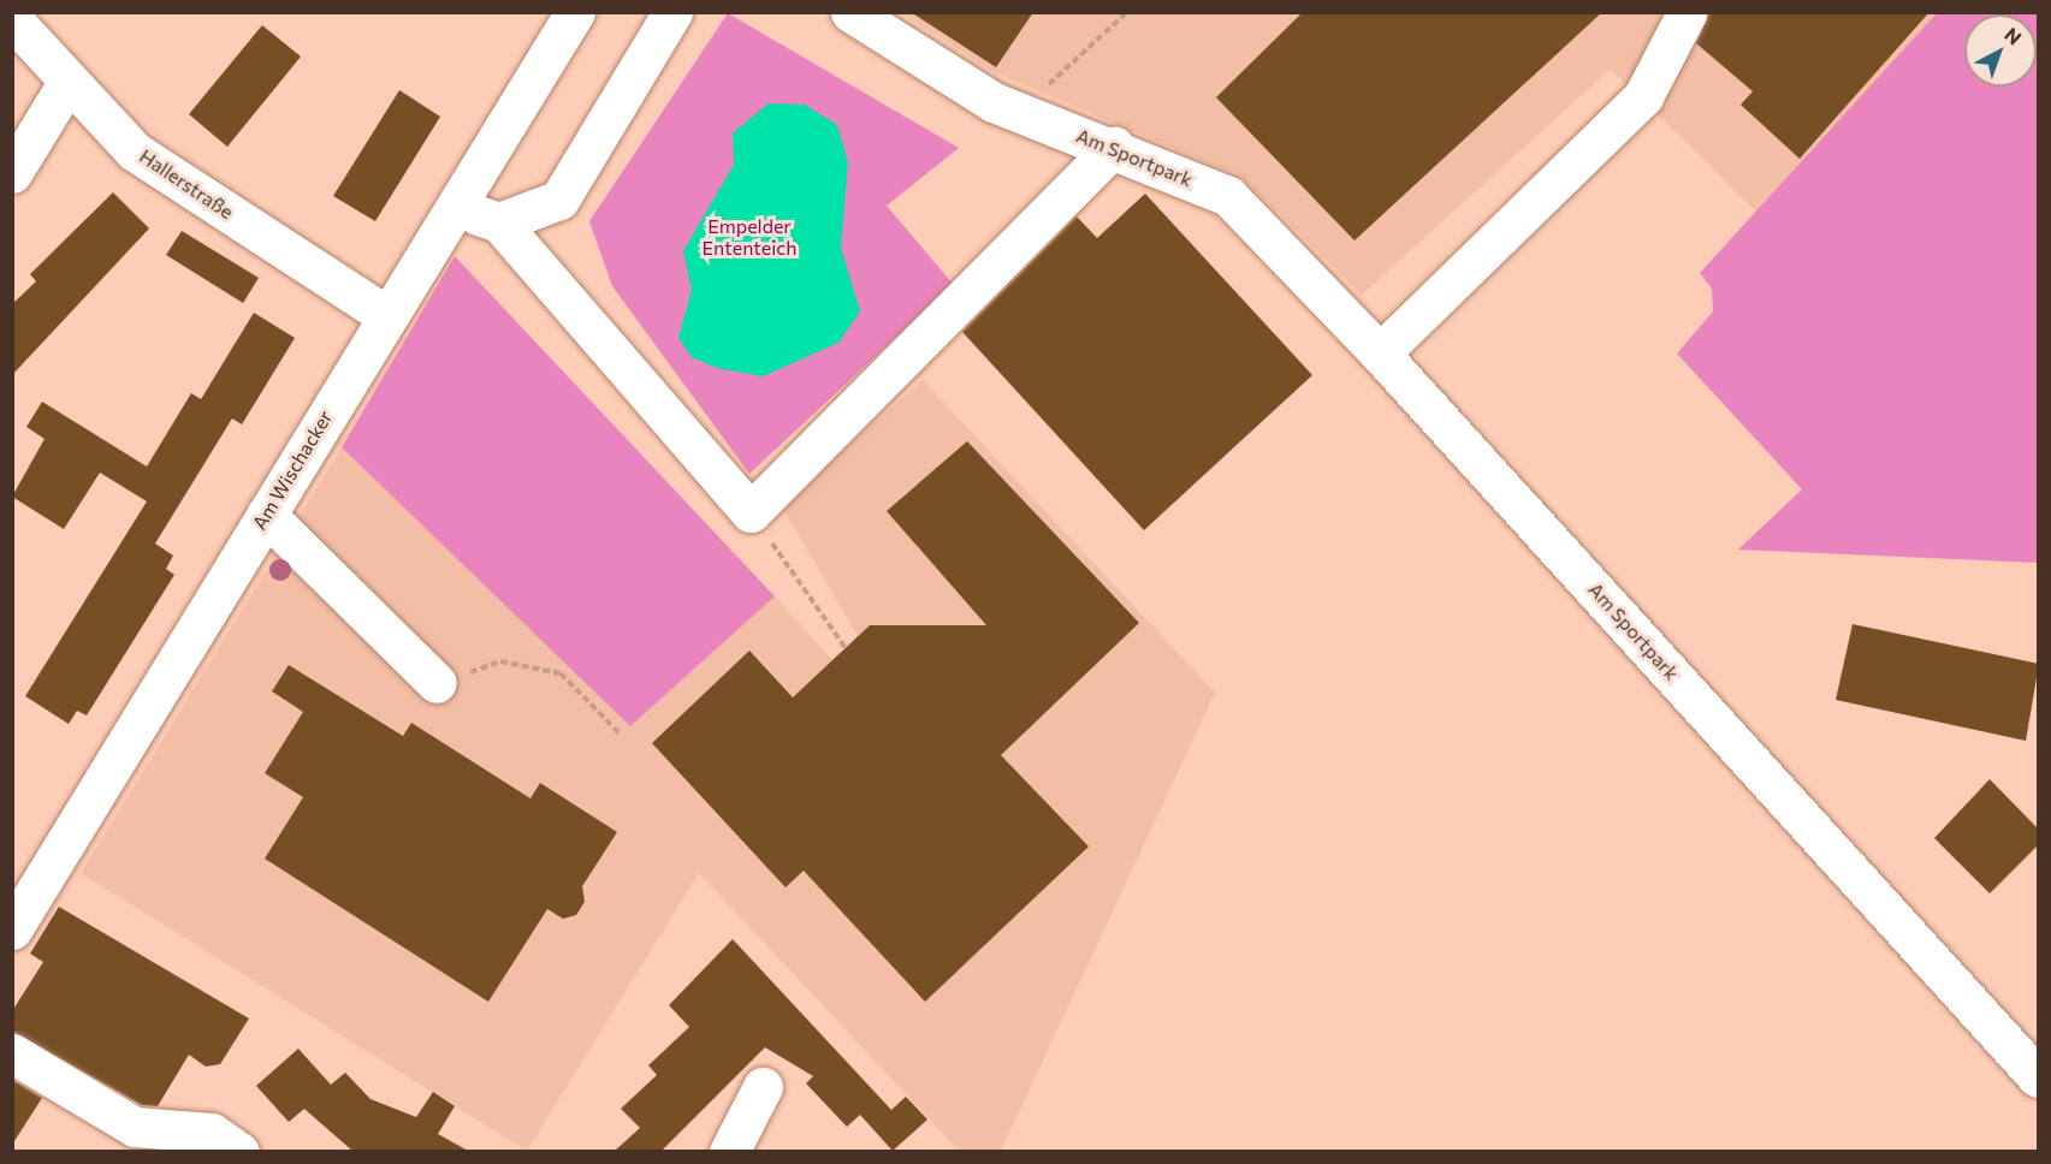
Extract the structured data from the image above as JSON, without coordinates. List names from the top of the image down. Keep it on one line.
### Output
{"streets":{"street":["Am Sportpark","Hallerstraße","Am Wischacker"]},"crossings":[["Hallerstraße","Am Wischacker"]],"parks":["Empelder Ententeich"],"north":"top right"}
